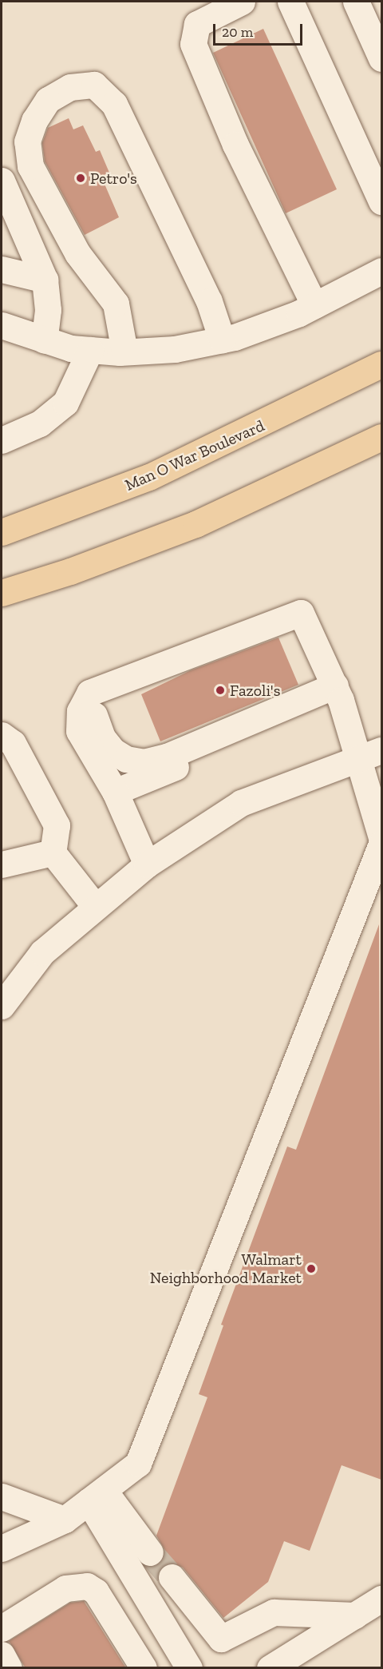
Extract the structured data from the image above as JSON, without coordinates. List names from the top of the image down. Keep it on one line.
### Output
{"streets":{"main road":["Man O War Boulevard"]},"places":["Petro's","Fazoli's","Walmart Neighborhood Market"],"scale_bar":"20 m"}
